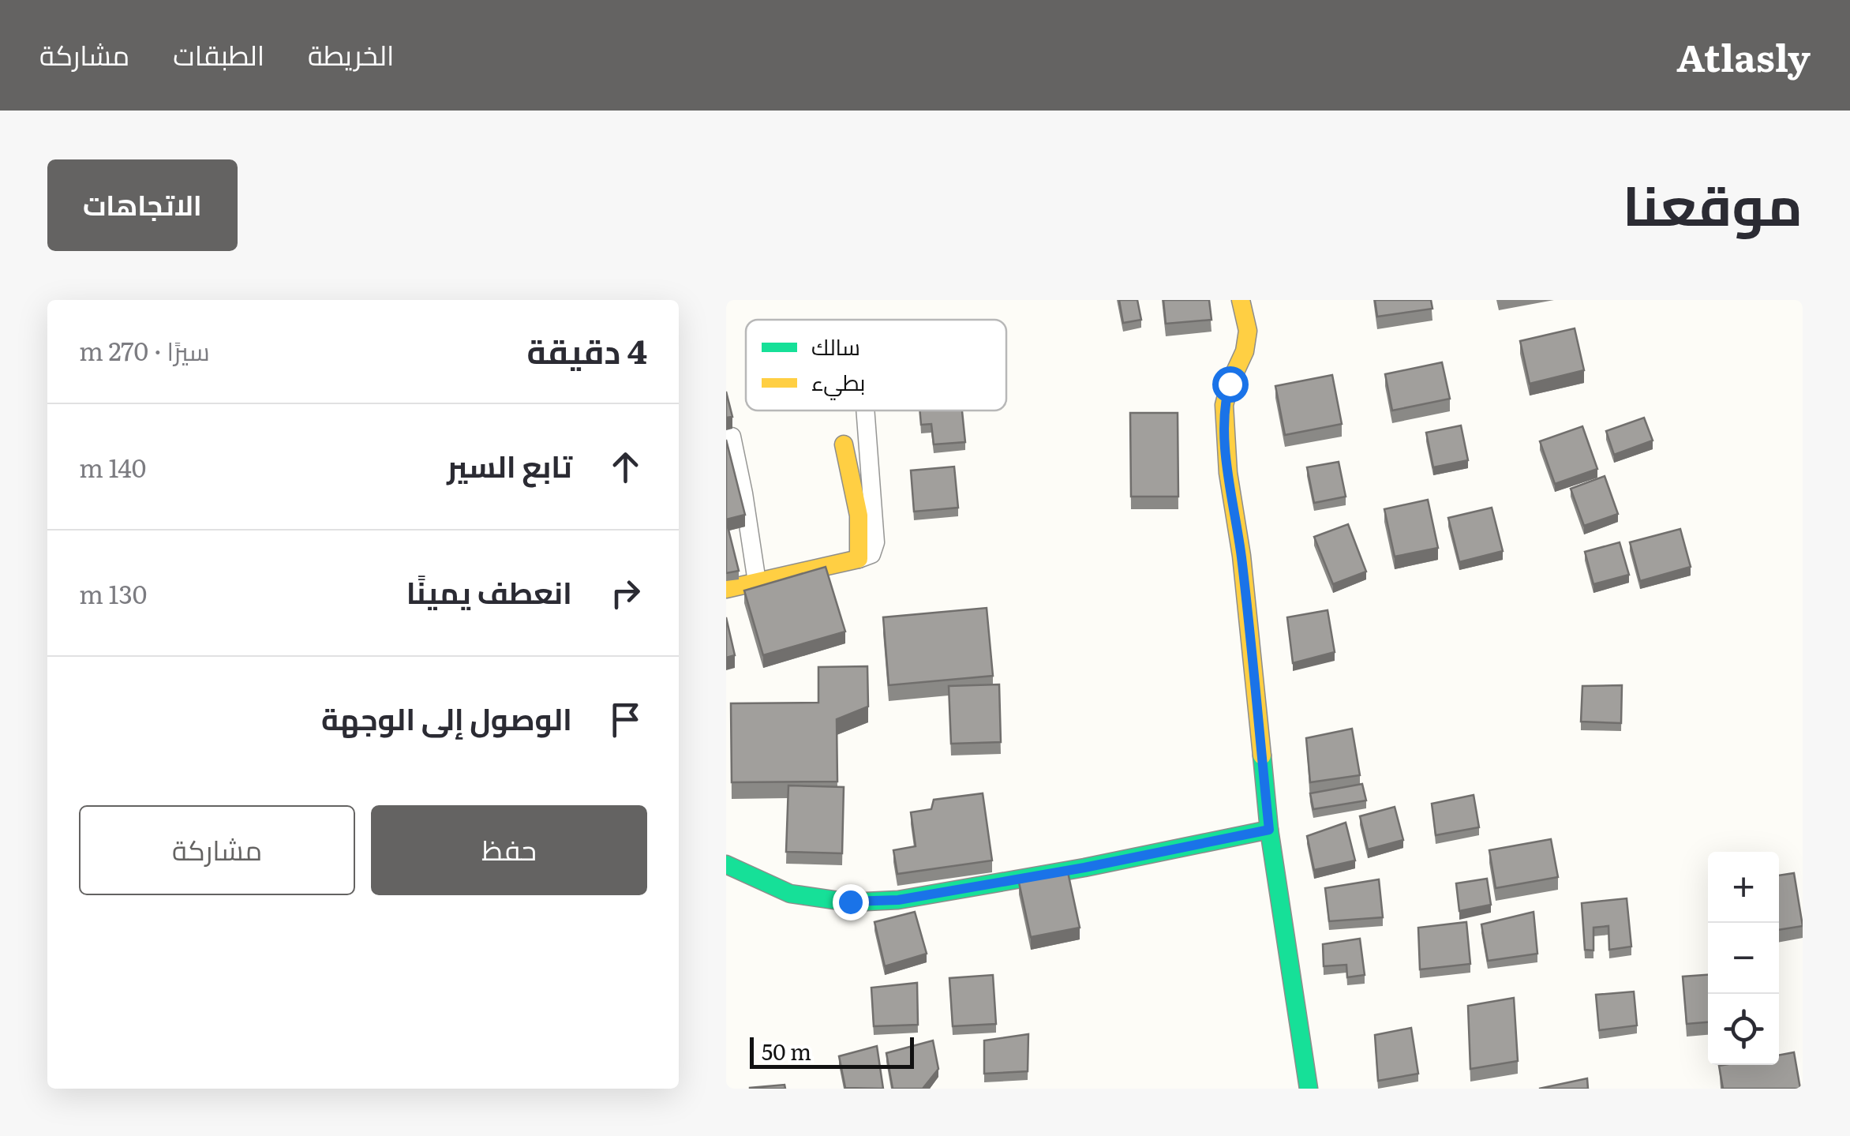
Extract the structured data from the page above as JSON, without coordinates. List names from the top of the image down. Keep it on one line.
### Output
{"legend":["سالك","بطيء"],"scale_bar":"50 m","page":{"header":"Atlasly","nav":["الخريطة","الطبقات","مشاركة"],"title":"موقعنا","buttons":["الاتجاهات",["حفظ","مشاركة"]],"heading":["4 دقيقة","سيرًا · 270 m"],"list":[["تابع السير","140 m"],["انعطف يمينًا","130 m"],"الوصول إلى الوجهة"],"map_buttons":["+","−"],"scale":"50 m"}}
